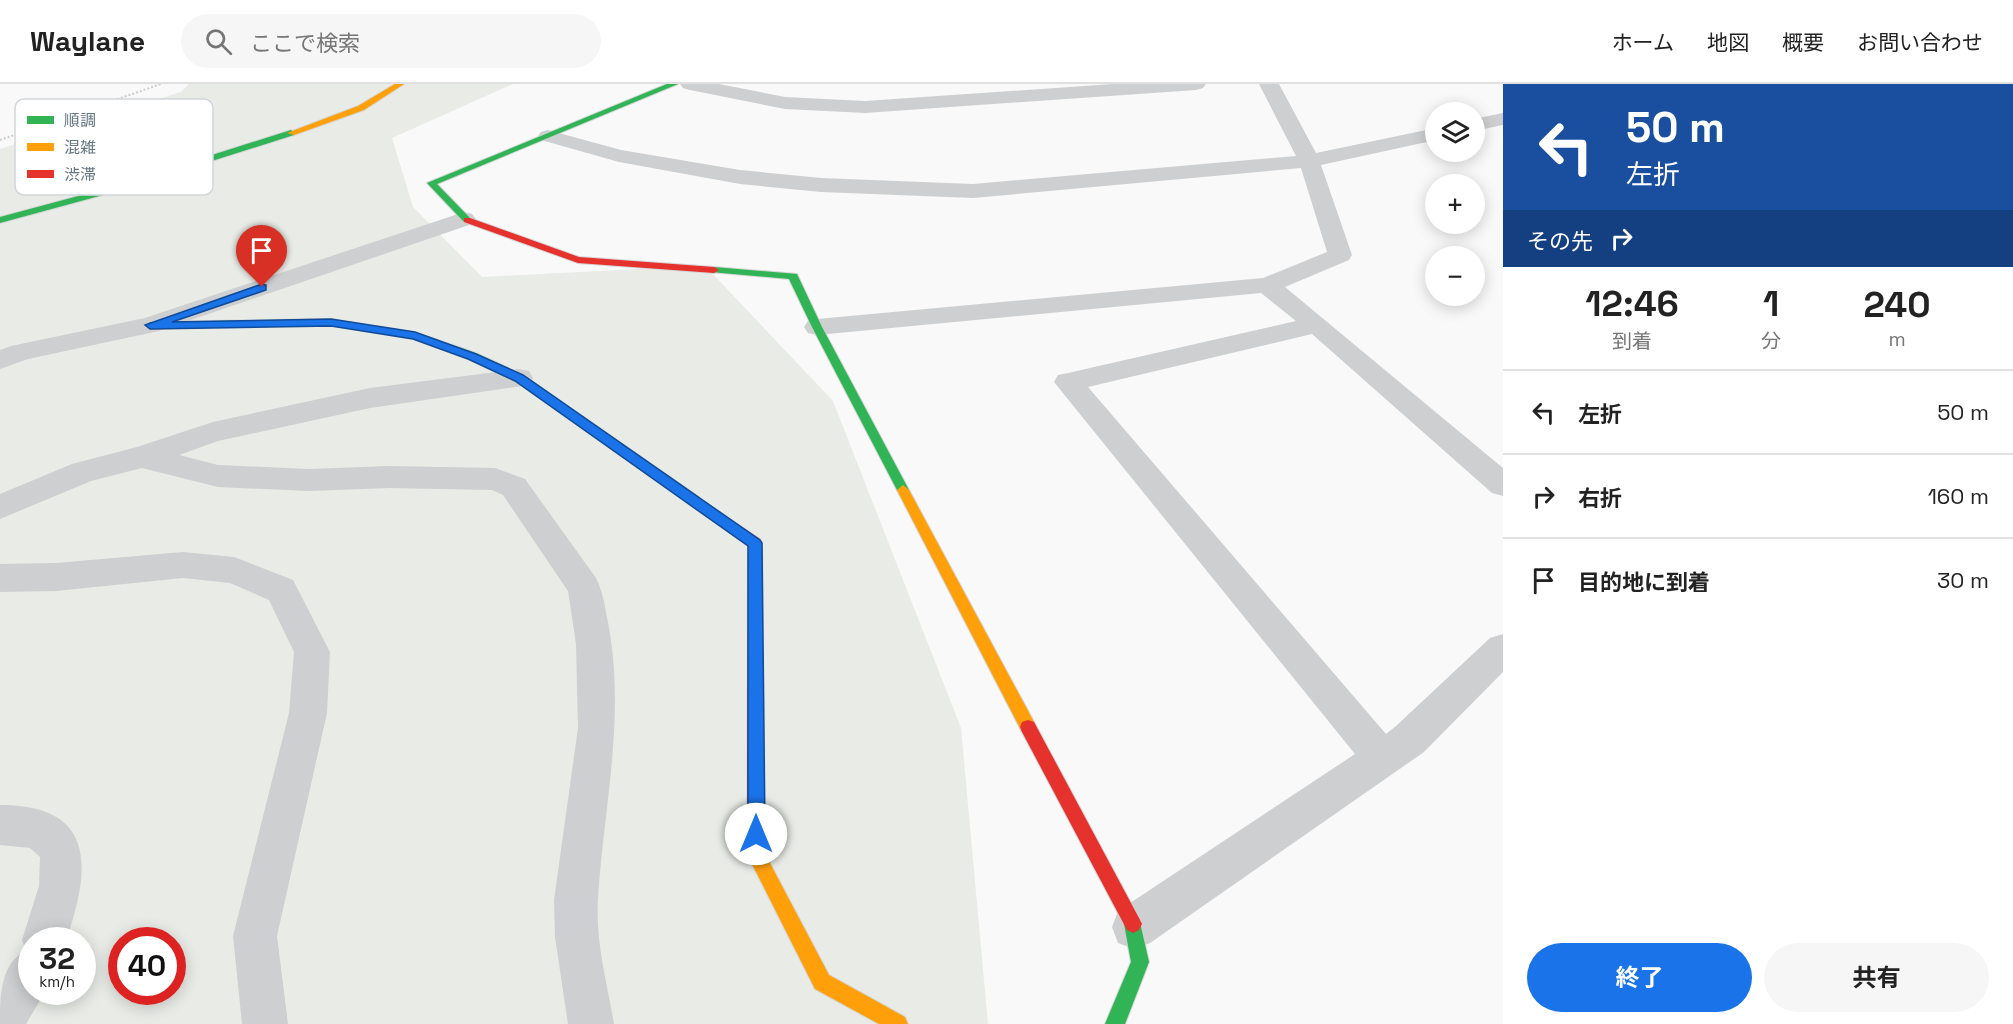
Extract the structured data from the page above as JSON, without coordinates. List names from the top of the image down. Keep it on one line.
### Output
{"legend":["順調","混雑","渋滞"],"page":{"header":"Waylane","search":"ここで検索","nav":["ホーム","地図","概要","お問い合わせ"],"turn":["50 m","左折"],"map_buttons":["+","−"],"then":"その先","eta":["12:46","到着","1","分","240","m"],"list":[{"name":"左折","value":"50 m"},{"name":"右折","value":"160 m"},{"name":"目的地に到着","value":"30 m"}],"speed":"32 km/h","limit":"40","buttons":["終了","共有"]}}
